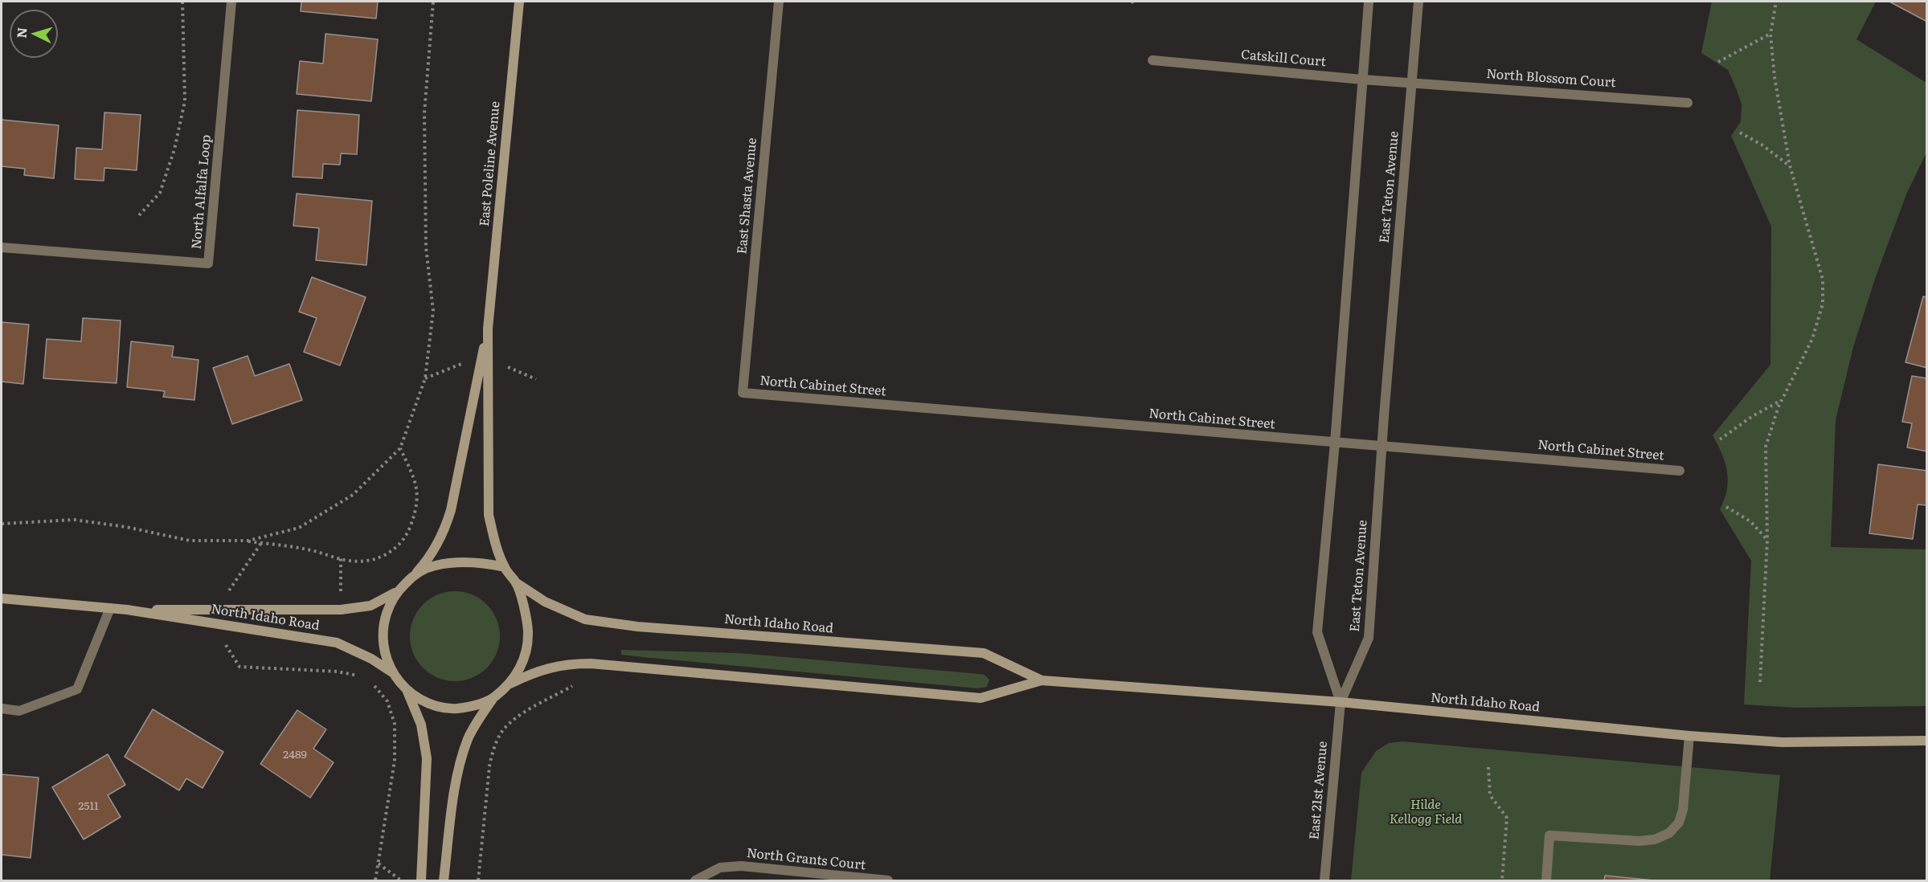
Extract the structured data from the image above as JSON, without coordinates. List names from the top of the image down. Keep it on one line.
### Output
{"streets":{"main road":["East Poleline Avenue","North Idaho Road"],"street":["Catskill Court","North Blossom Court","East Teton Avenue","North Alfalfa Loop","East Shasta Avenue","North Cabinet Street","East 21st Avenue","North Grants Court"]},"crossings":[["Catskill Court","North Blossom Court"],["Catskill Court","East Teton Avenue"],["North Blossom Court","East Teton Avenue"],["East Poleline Avenue","North Idaho Road"],["East Teton Avenue","North Cabinet Street"],["East Teton Avenue","North Idaho Road"],["East Teton Avenue","East 21st Avenue"],["East Shasta Avenue","North Cabinet Street"],["North Idaho Road","East 21st Avenue"]],"parks":["Hilde Kellogg Field"],"house_numbers":["2489","2511"],"north":"left"}
